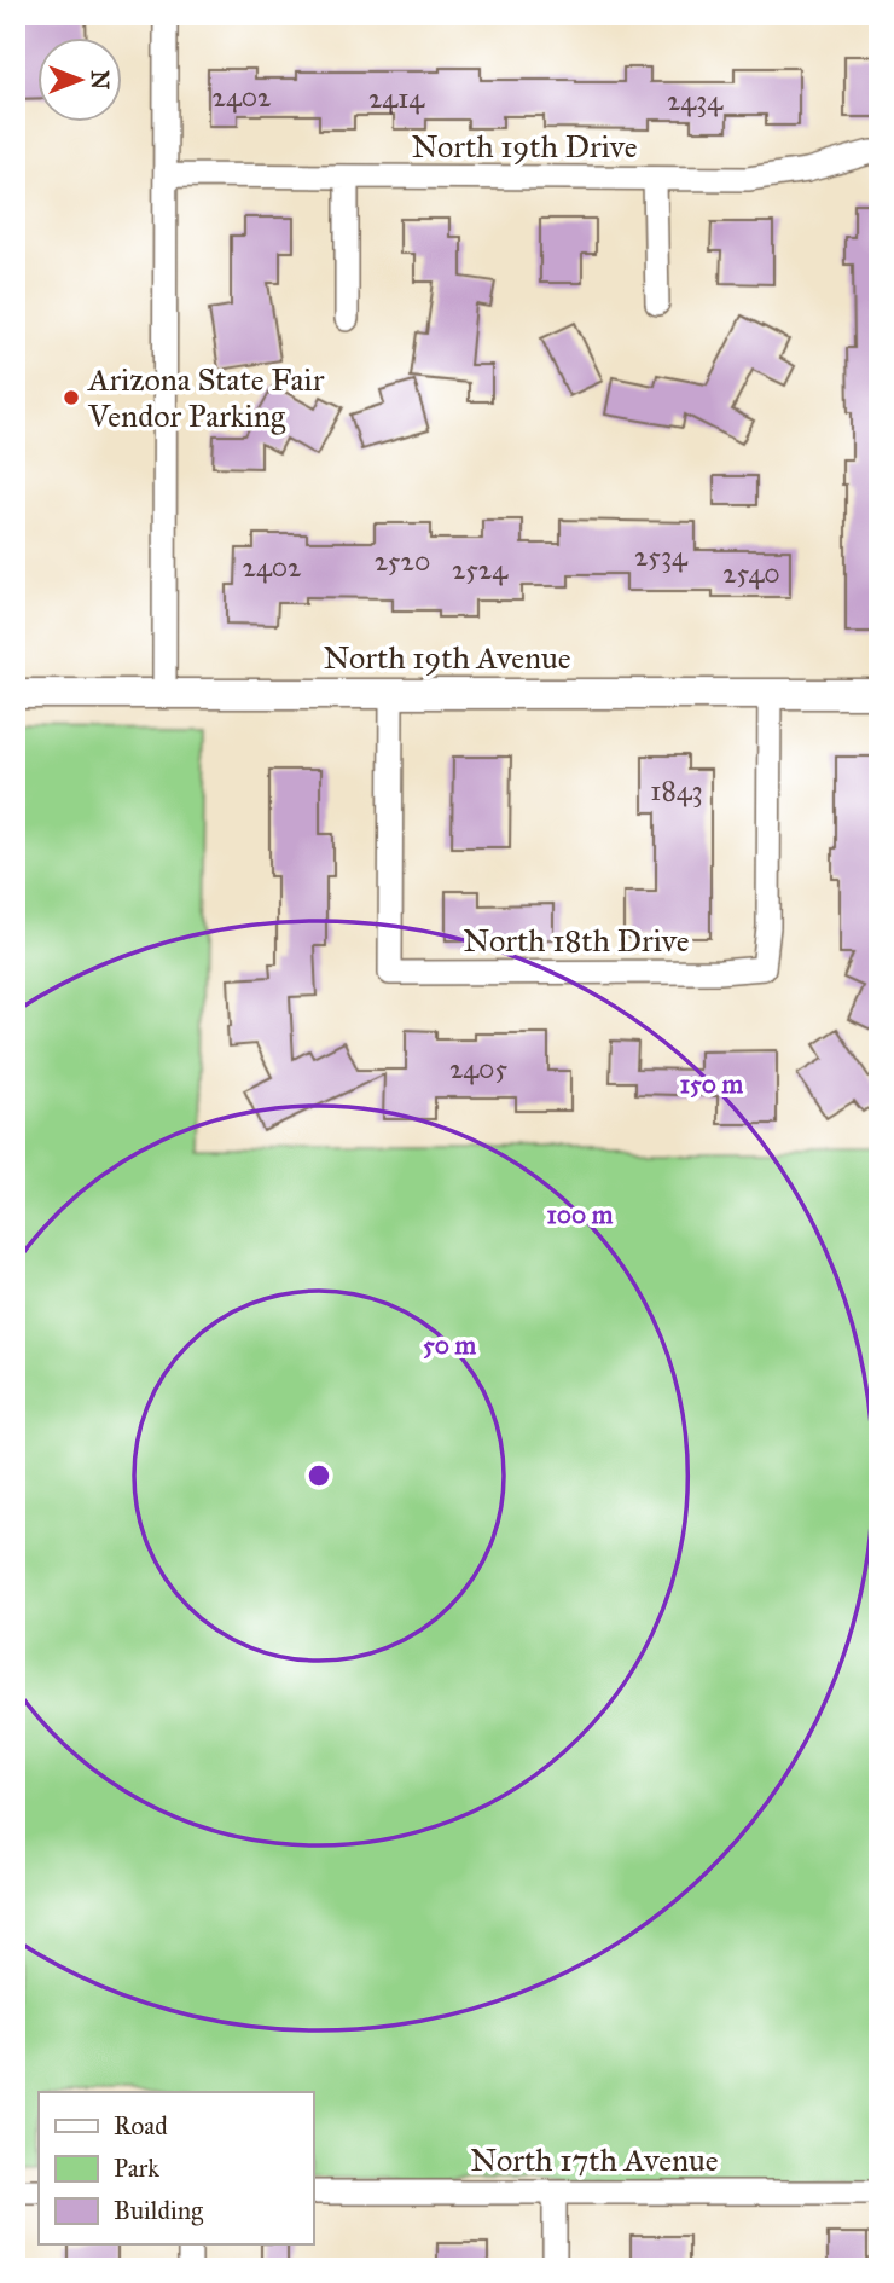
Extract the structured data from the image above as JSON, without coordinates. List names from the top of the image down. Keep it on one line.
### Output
{"streets":{"main road":["North 19th Avenue"],"street":["North 19th Drive","North 18th Drive","North 17th Avenue"]},"crossings":[["North 19th Avenue","North 18th Drive"]],"places":["Arizona State Fair Vendor Parking"],"house_numbers":["2402","2414","2434","2534","2520","2402","2524","2540","1843","2405"],"legend":["Road","Park","Building"],"north":"right","rings":["150 m","100 m","50 m"]}
